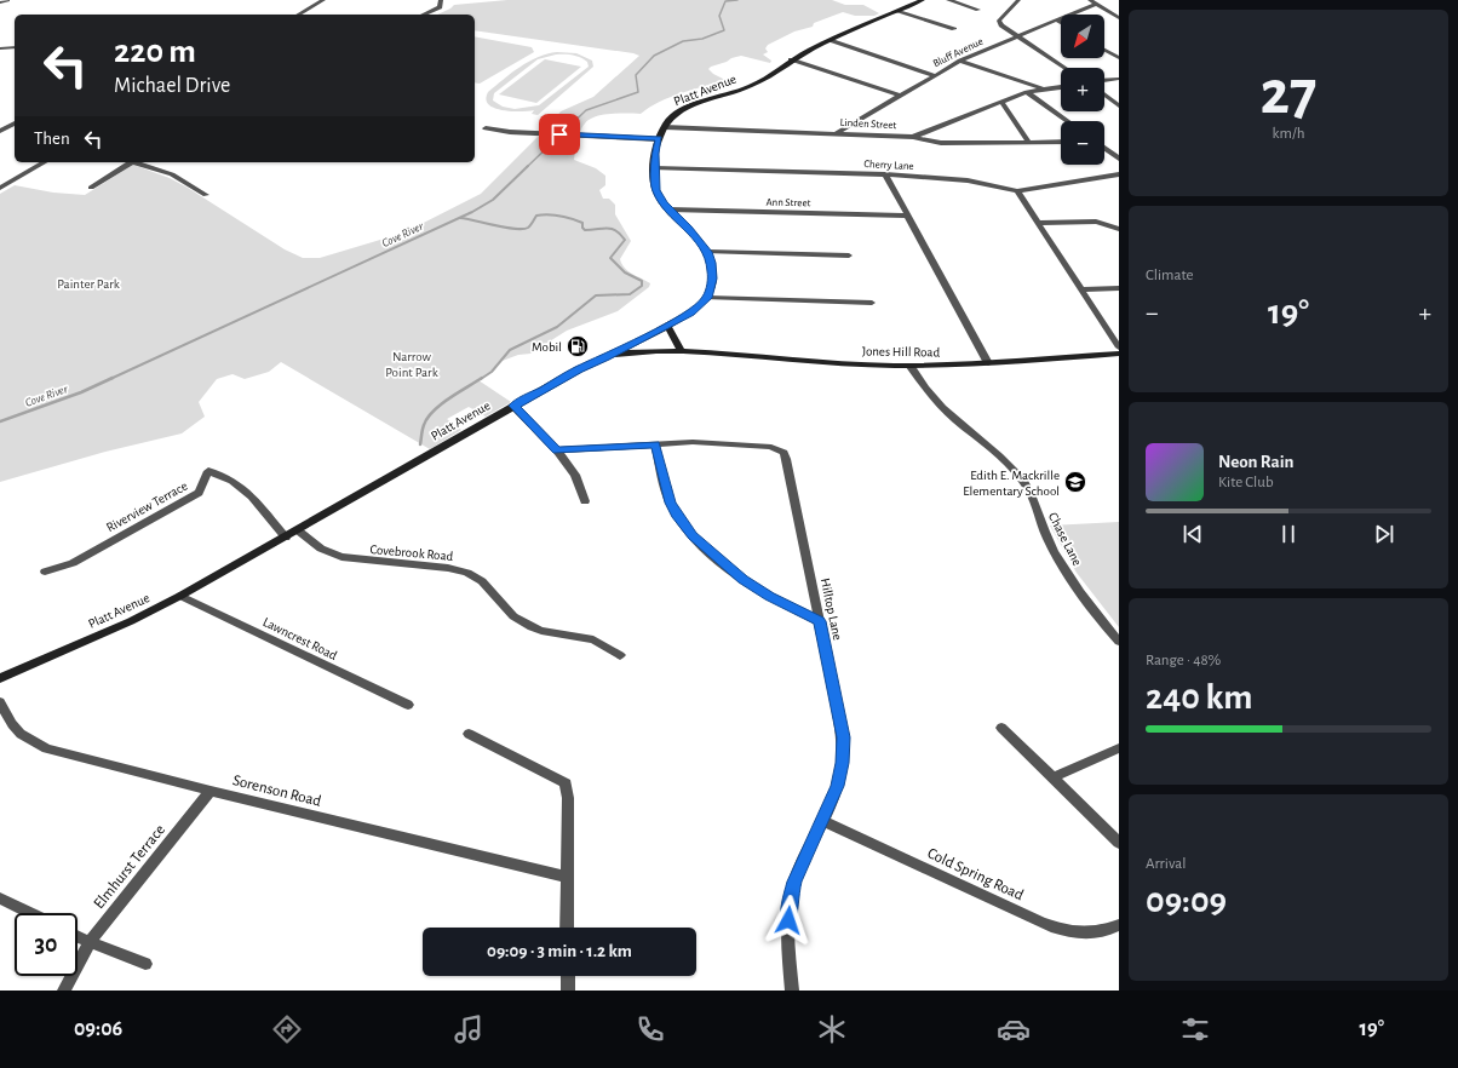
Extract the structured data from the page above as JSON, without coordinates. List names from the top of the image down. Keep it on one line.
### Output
{"streets":{"main road":["Platt Avenue","Jones Hill Road"],"street":["Bluff Avenue","Linden Street","Cherry Lane","Ann Street","Riverview Terrace","Chase Lane","Covebrook Road","Hilltop Lane","Lawncrest Road","Sorenson Road","Elmhurst Terrace","Cold Spring Road"]},"crossings":[["Bluff Avenue","Linden Street"],["Platt Avenue","Linden Street"],["Platt Avenue","Cherry Lane"],["Platt Avenue","Ann Street"],["Platt Avenue","Jones Hill Road"],["Platt Avenue","Riverview Terrace"],["Platt Avenue","Covebrook Road"],["Platt Avenue","Lawncrest Road"],["Jones Hill Road","Chase Lane"],["Hilltop Lane","Cold Spring Road"],["Sorenson Road","Elmhurst Terrace"]],"water":["Cove River"],"parks":["Painter Park","Narrow Point Park"],"places":{"fuel station":["Mobil"],"school or university":["Edith E. Mackrille Elementary School"]},"north":"bottom left","page":{"tile":[["27","km/h"],"Climate",["Range · 48%","240 km"],["Arrival","09:09"]],"map_buttons":["+","−"],"turn":["220 m","Michael Drive"],"then":"Then","heat":["−","19°","+"],"song":["Neon Rain","Kite Club"],"limit":"30","trip":"09:09 · 3 min · 1.2 km","tabs":["09:06","19°"]}}
